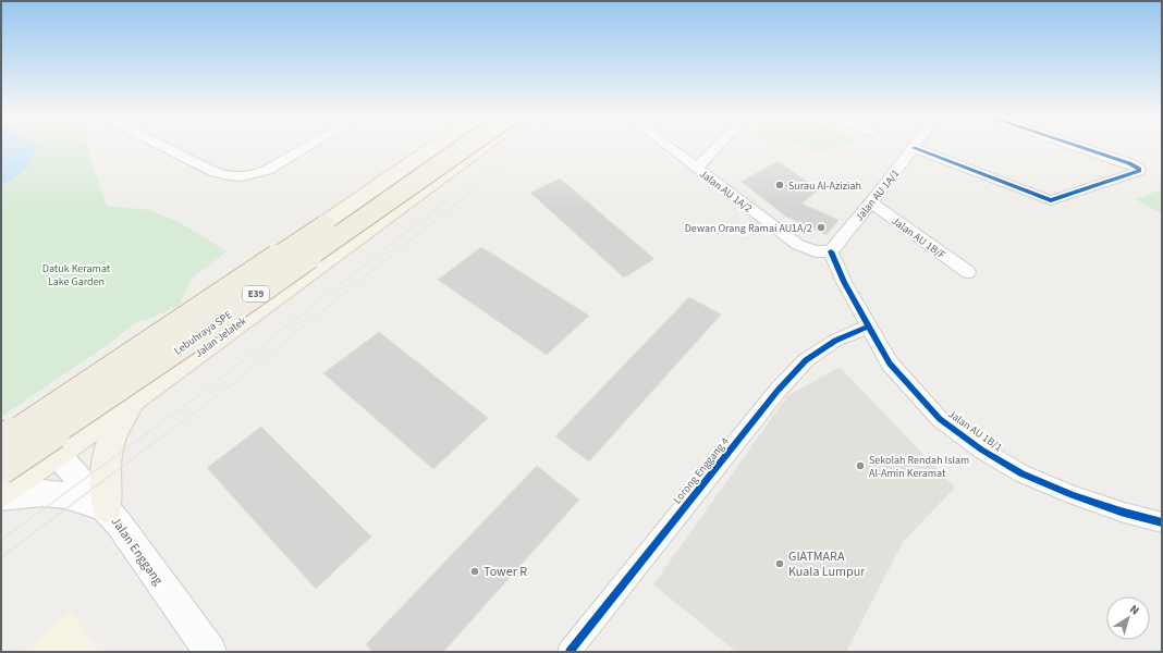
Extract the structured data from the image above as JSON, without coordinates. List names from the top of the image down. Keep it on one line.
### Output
{"streets":{"highway":["E39","Lebuhraya SPE"],"main road":["Jalan Jelatek","Jalan Enggang"],"street":["Jalan AU 1A/2","Jalan AU 1A/1","Jalan AU 1B/F","Jalan AU 1B/1","Lorong Enggang 4"]},"crossings":[["Jalan AU 1A/2","Jalan AU 1A/1"],["Jalan AU 1A/2","Jalan AU 1B/1"],["Jalan AU 1A/1","Jalan AU 1B/F"],["Jalan AU 1A/1","Jalan AU 1B/1"],["Jalan Jelatek","Jalan Enggang"],["Jalan AU 1B/1","Lorong Enggang 4"]],"parks":["Datuk Keramat Lake Garden"],"places":["Surau Al-Aziziah","Dewan Orang Ramai AU1A/2","Sekolah Rendah Islam Al-Amin Keramat","GIATMARA Kuala Lumpur","Tower R"],"north":"top right"}
